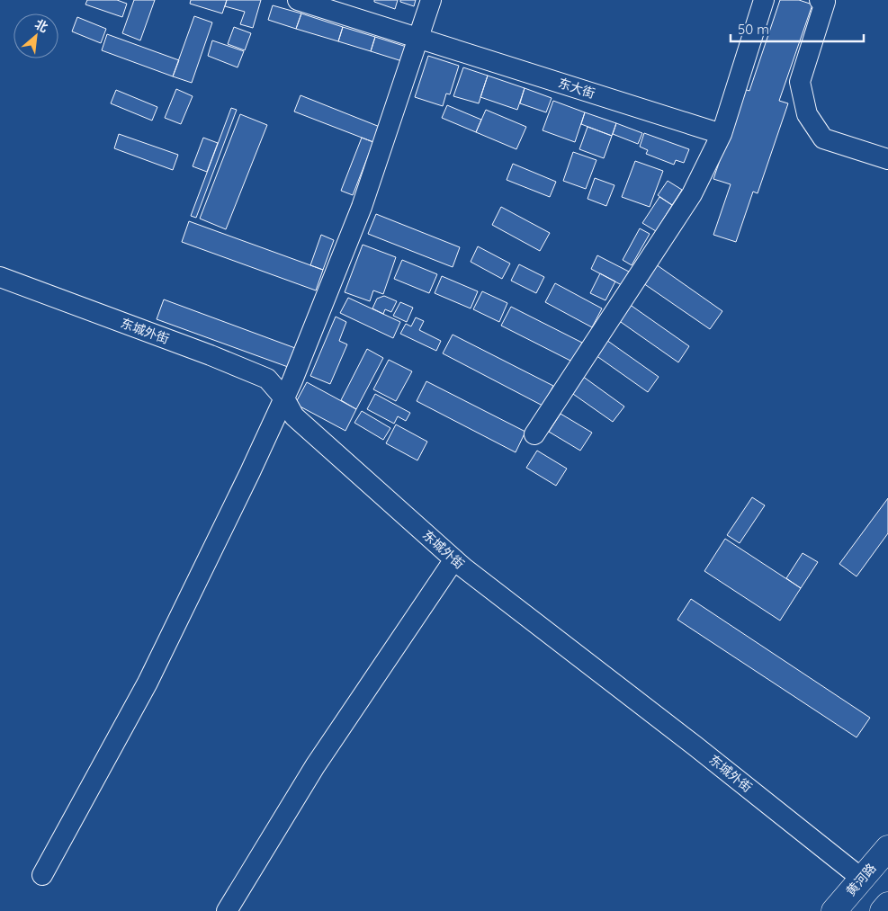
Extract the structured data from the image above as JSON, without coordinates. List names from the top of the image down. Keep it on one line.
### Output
{"streets":{"main road":["黄河路"],"street":["东大街","东城外街"]},"crossings":[["东城外街","黄河路"]],"scale_bar":"50 m","north":"top right"}
